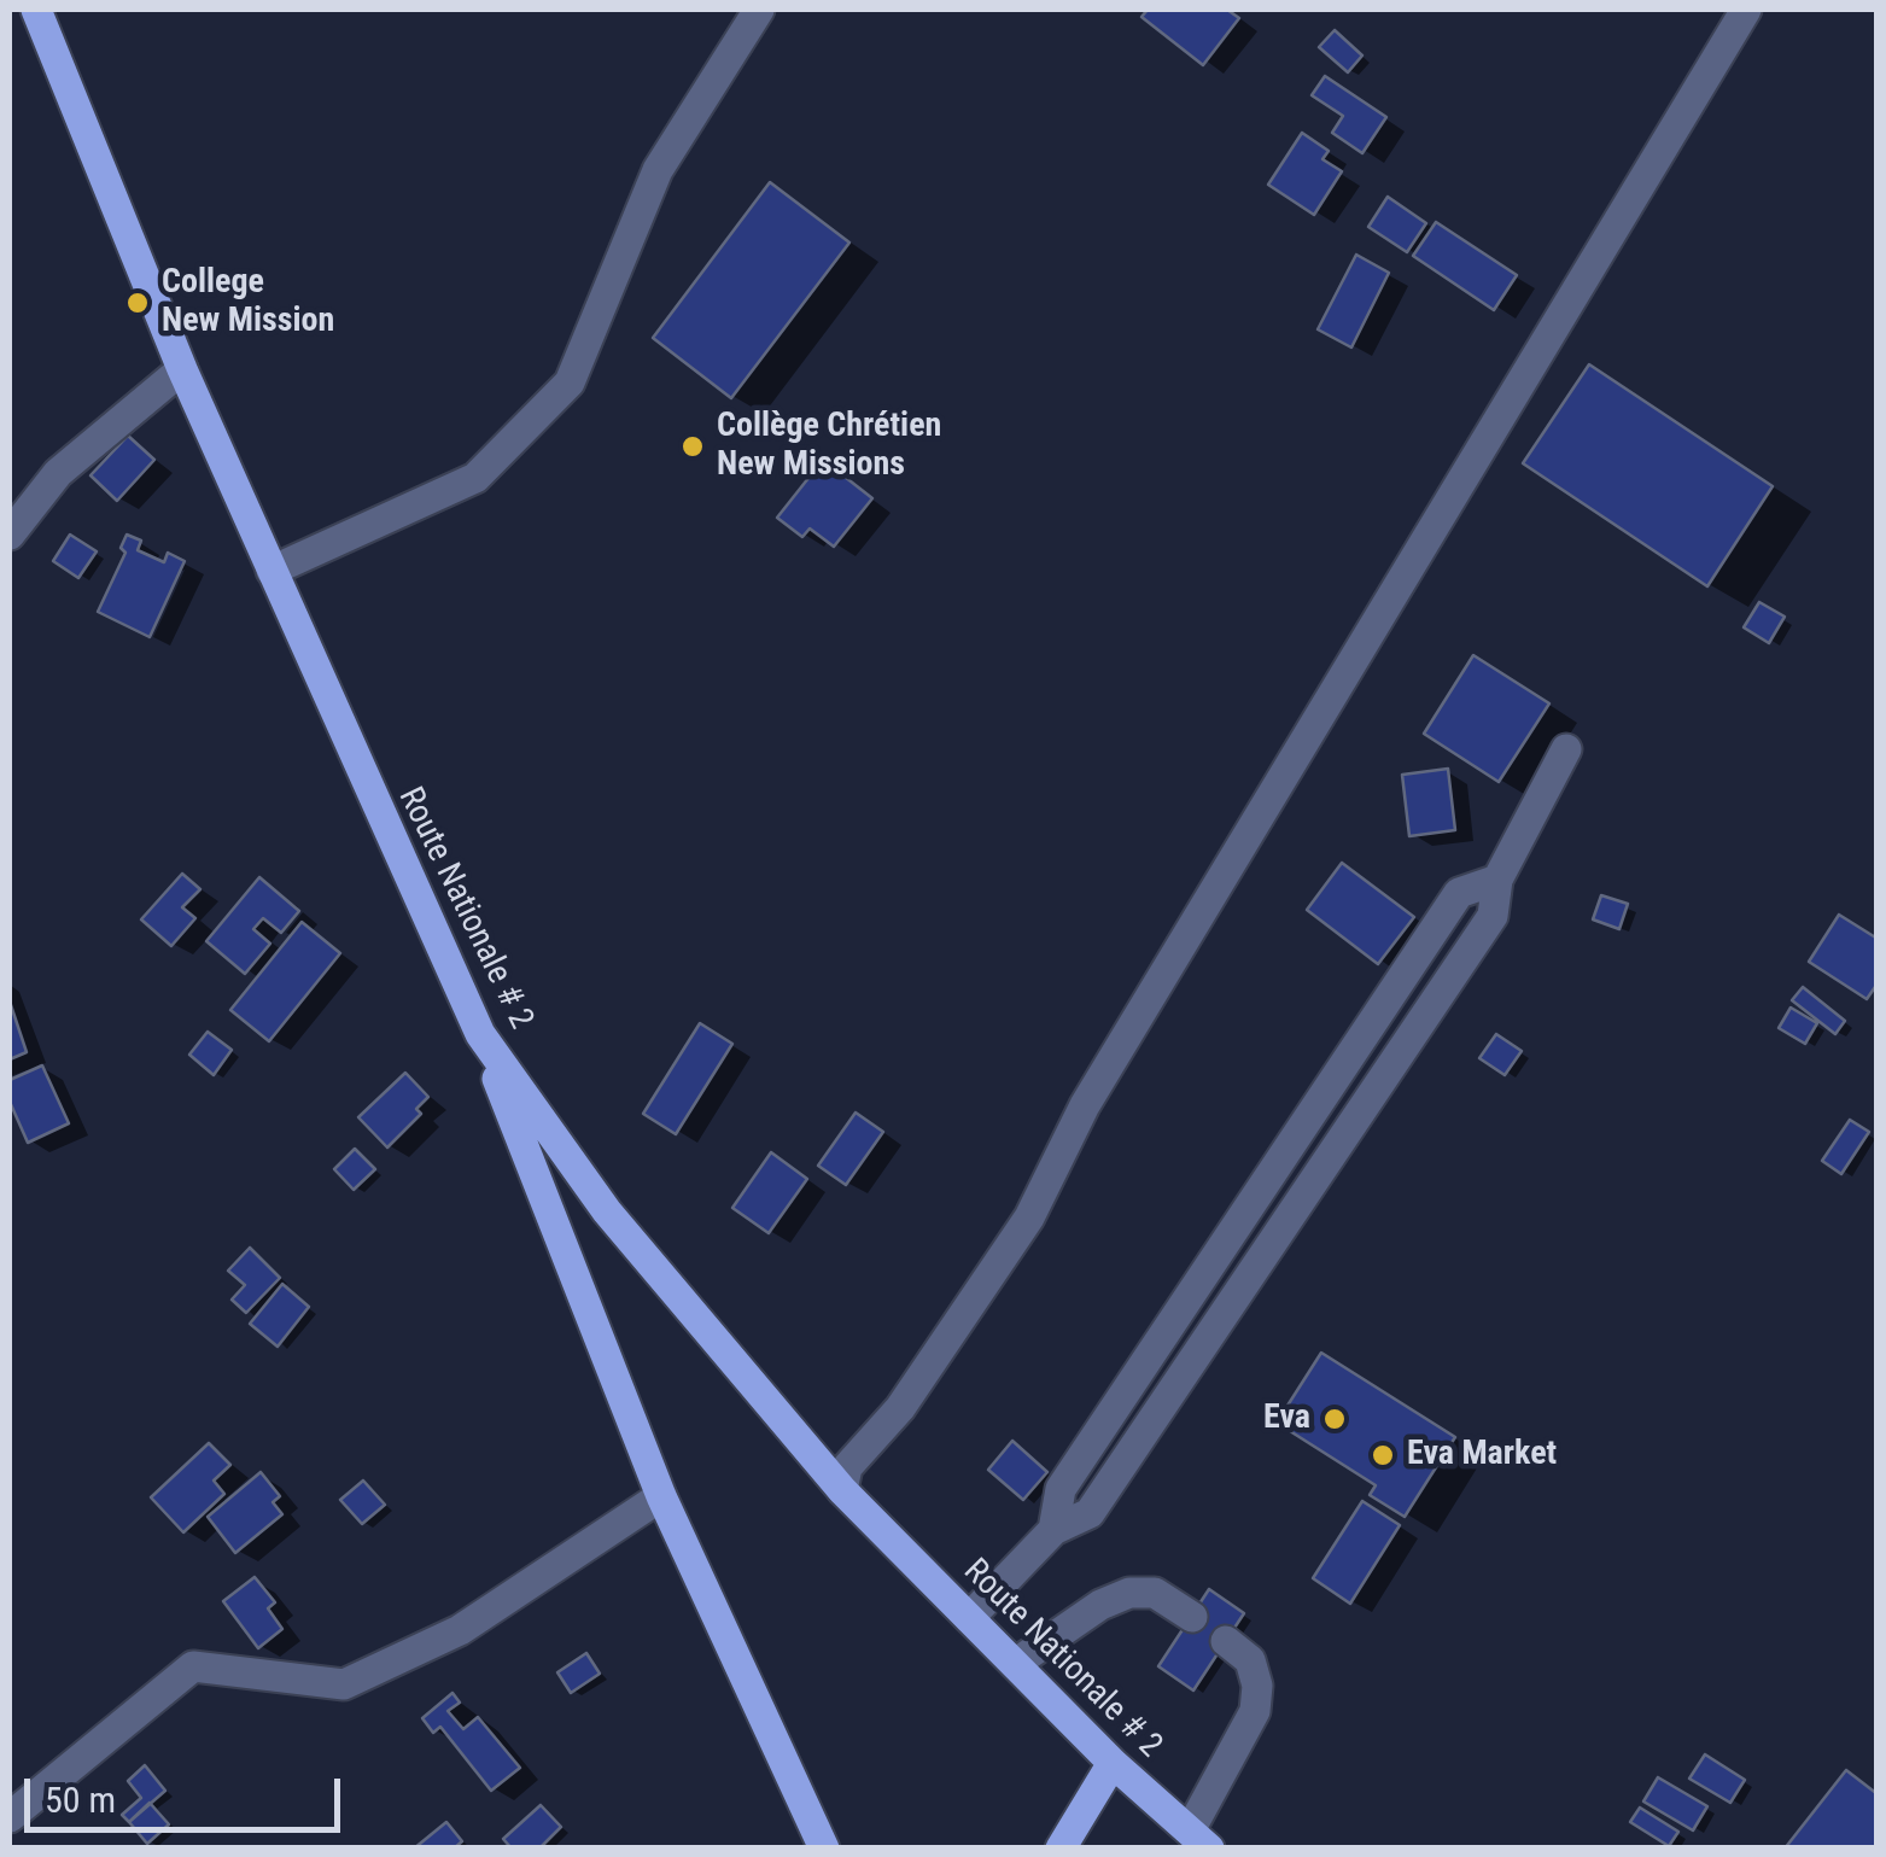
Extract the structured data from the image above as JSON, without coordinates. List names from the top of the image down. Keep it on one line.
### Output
{"streets":{"main road":["Route Nationale # 2"]},"places":["College New Mission","Collège Chrétien New Missions","Eva","Eva Market"],"scale_bar":"50 m"}
